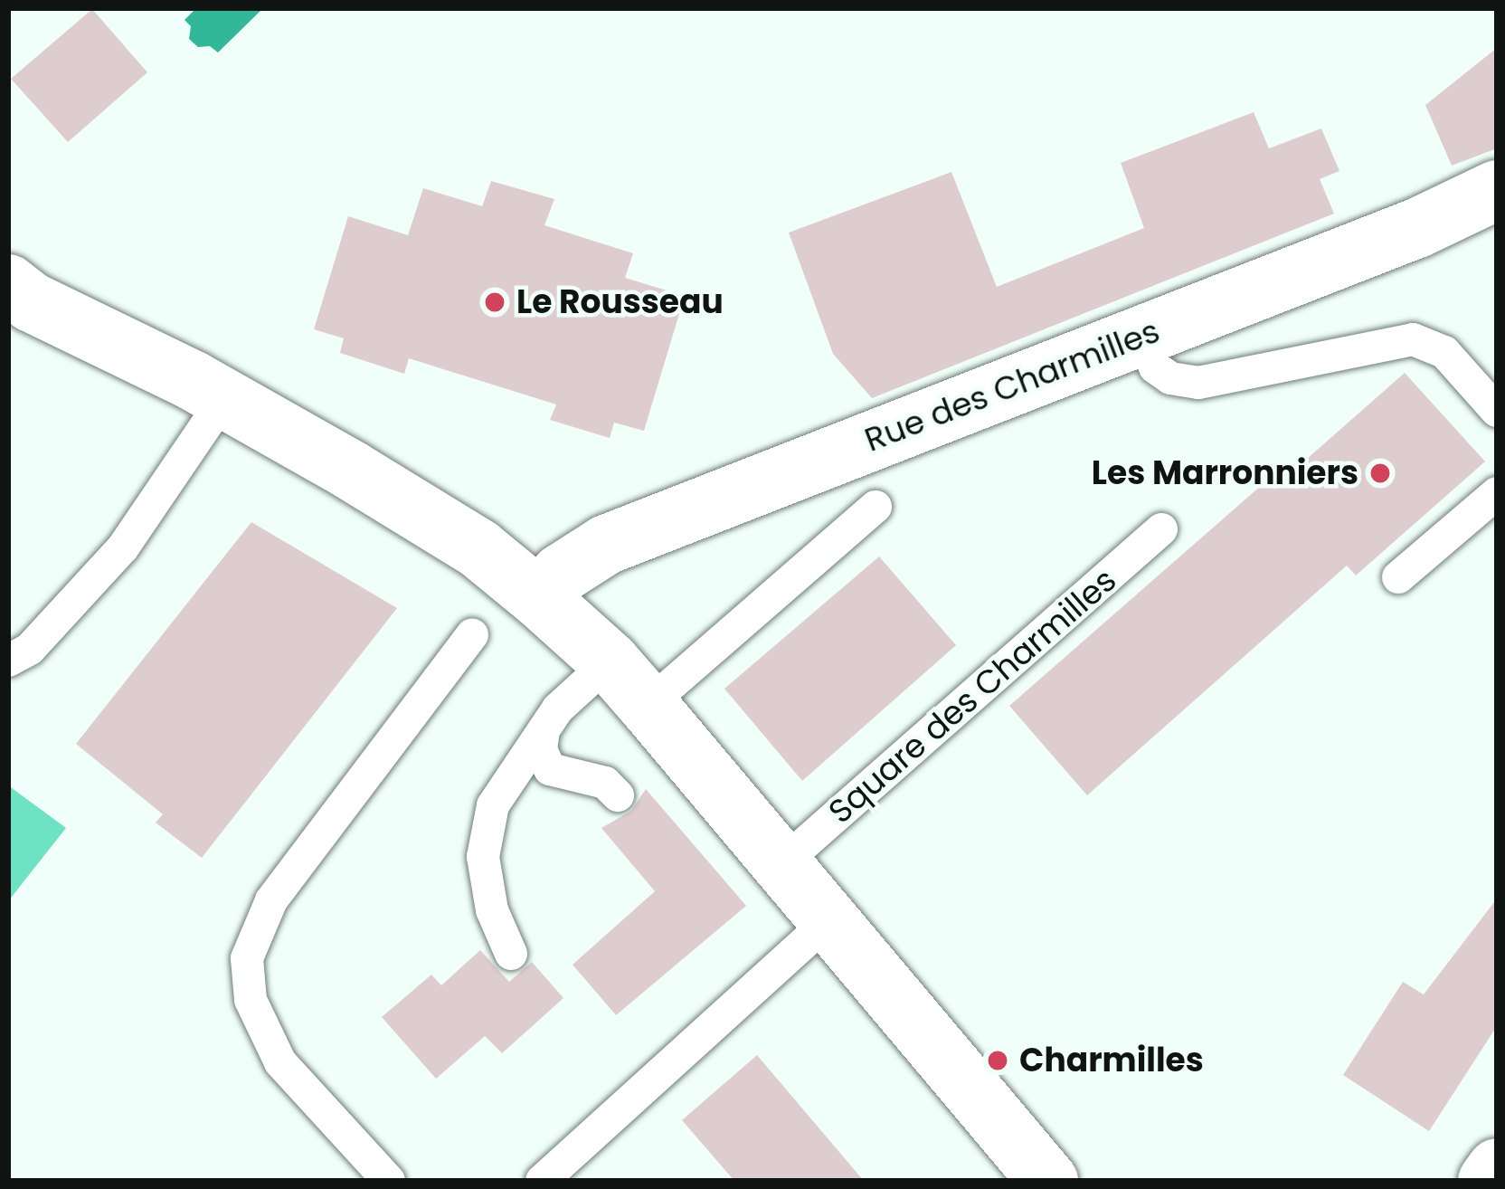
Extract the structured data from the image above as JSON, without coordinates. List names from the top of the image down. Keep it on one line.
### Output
{"streets":{"street":["Rue des Charmilles"],"lane":["Square des Charmilles"]},"places":["Le Rousseau","Les Marronniers","Charmilles"]}
